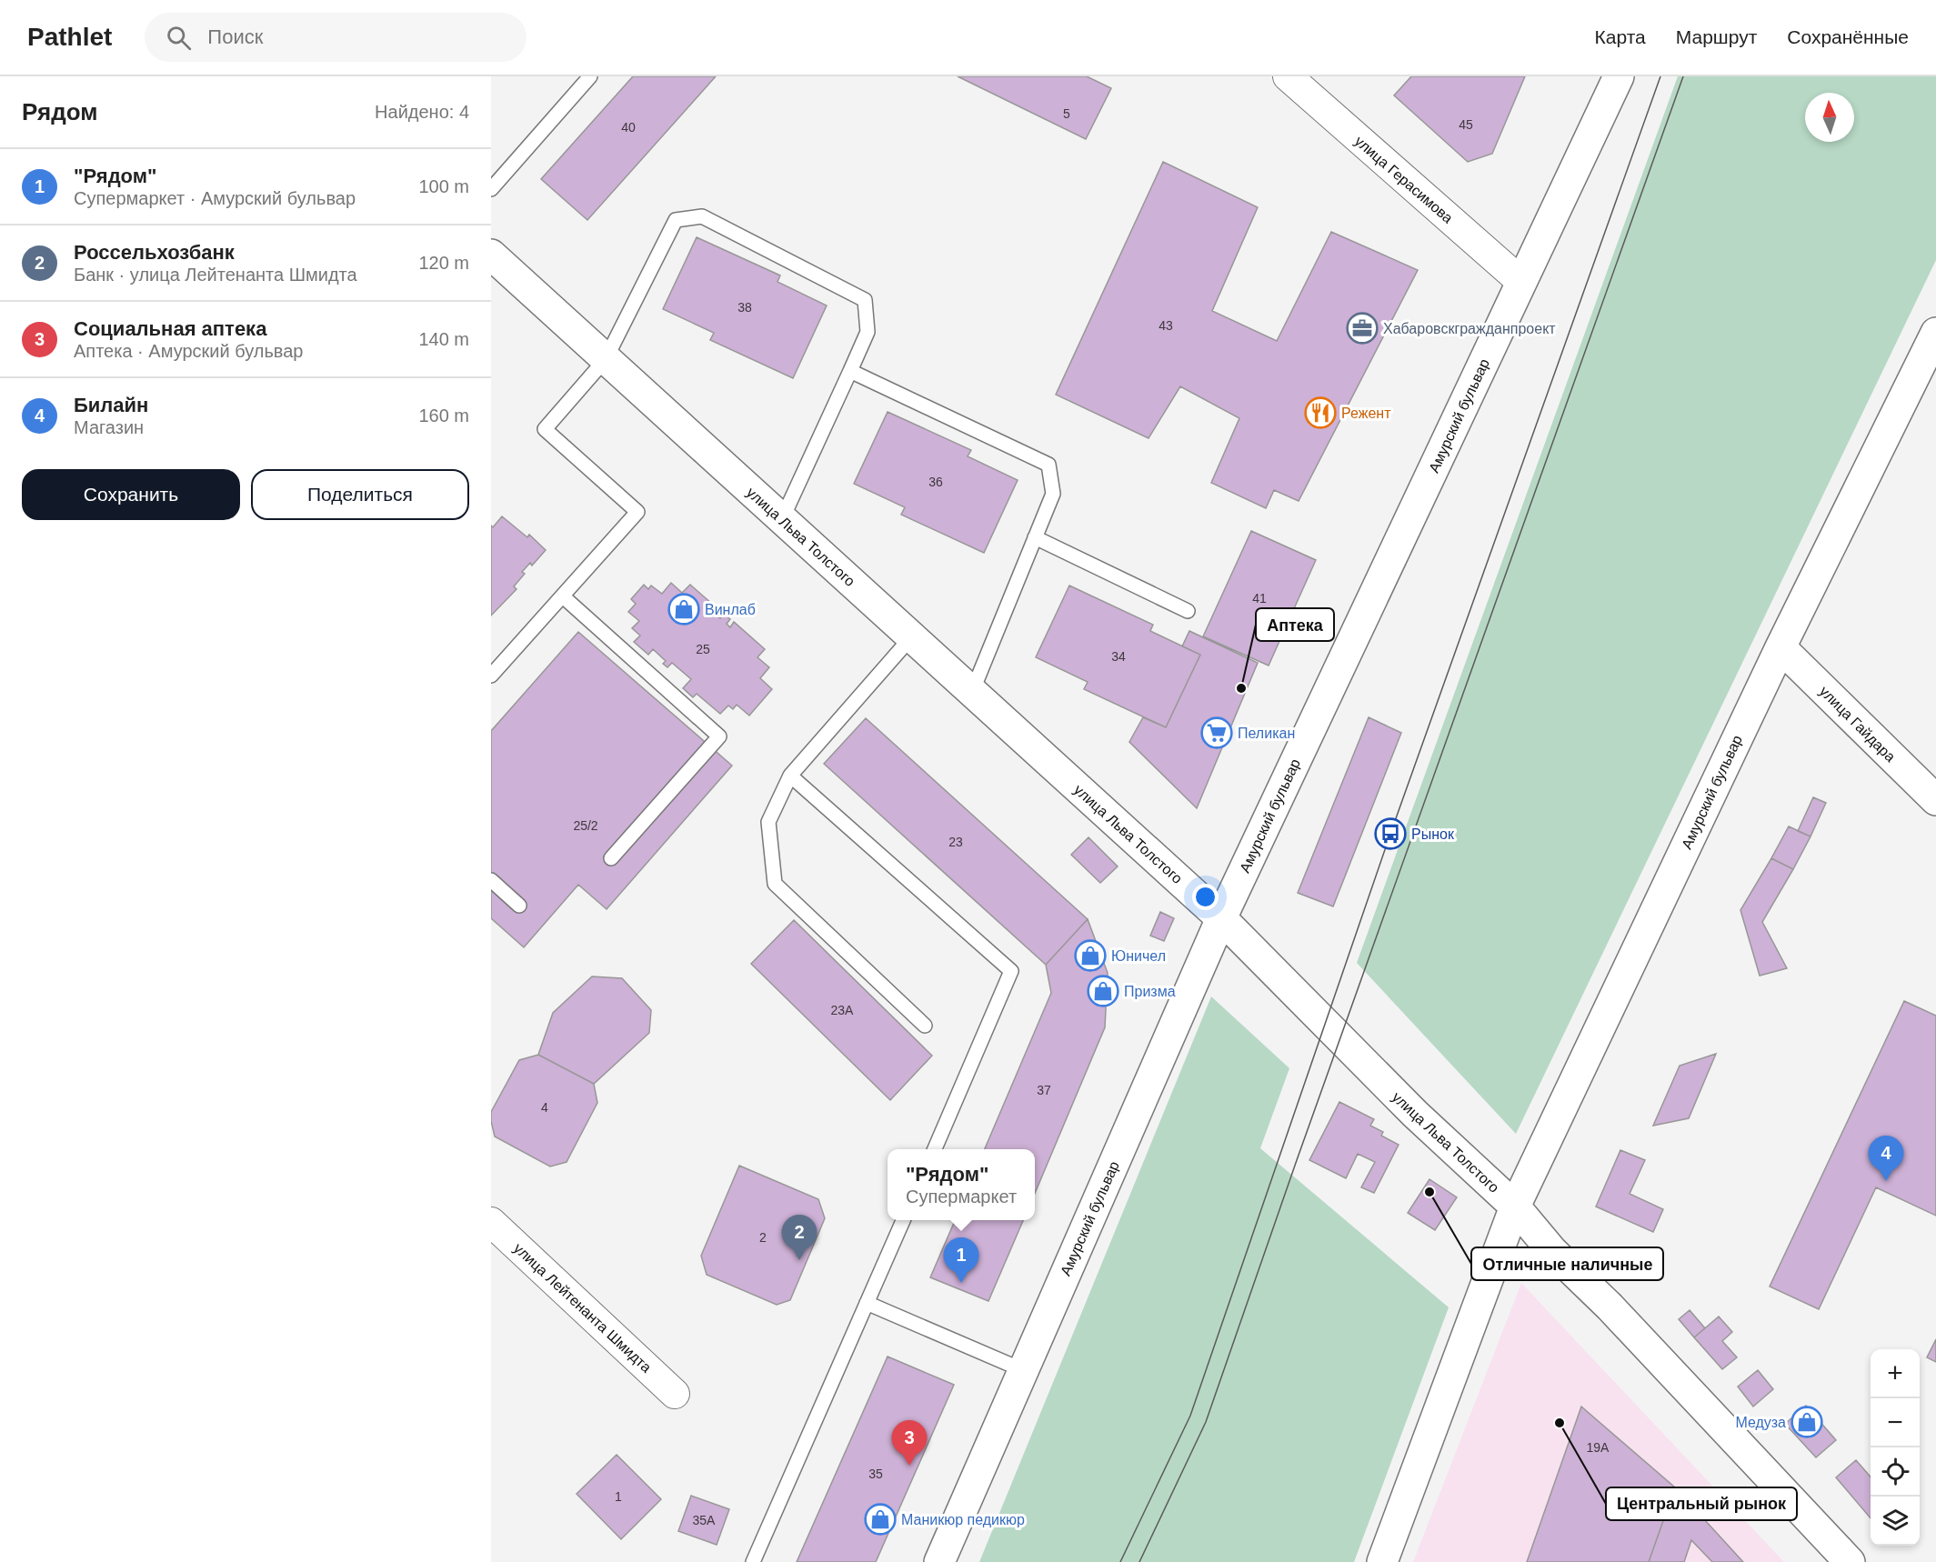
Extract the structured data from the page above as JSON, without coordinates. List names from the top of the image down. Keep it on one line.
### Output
{"streets":{"street":["улица Герасимова","Амурский бульвар","улица Льва Толстого","улица Гайдара","улица Лейтенанта Шмидта"]},"crossings":[["улица Герасимова","Амурский бульвар"],["Амурский бульвар","улица Льва Толстого"],["Амурский бульвар","улица Гайдара"]],"places":{"office":["Хабаровскгражданпроект"],"restaurant":["Режент"],"shop":["Винлаб","Юничел","Призма","Медуза","Маникюр педикюр"],"other":["Аптека","Отличные наличные","Центральный рынок"],"supermarket":["Пеликан"],"bus stop":["Рынок"]},"house_numbers":["5","45","40","38","43","36","41","25","34","25/2","23","23А","37","4","2","19А","35","1","35А"],"north":"top","page":{"header":"Pathlet","search":"Поиск","nav":["Карта","Маршрут","Сохранённые"],"heading":["Рядом","Найдено: 4"],"list":[{"mark":"1","name":"\"Рядом\"","note":"Супермаркет · Амурский бульвар","value":"100 m"},{"mark":"2","name":"Россельхозбанк","note":"Банк · улица Лейтенанта Шмидта","value":"120 m"},{"mark":"3","name":"Социальная аптека","note":"Аптека · Амурский бульвар","value":"140 m"},{"mark":"4","name":"Билайн","note":"Магазин","value":"160 m"}],"buttons":["Сохранить","Поделиться"],"pins":["4","2","1","3"],"popup":["\"Рядом\"","Супермаркет"],"map_buttons":["+","−"]}}
